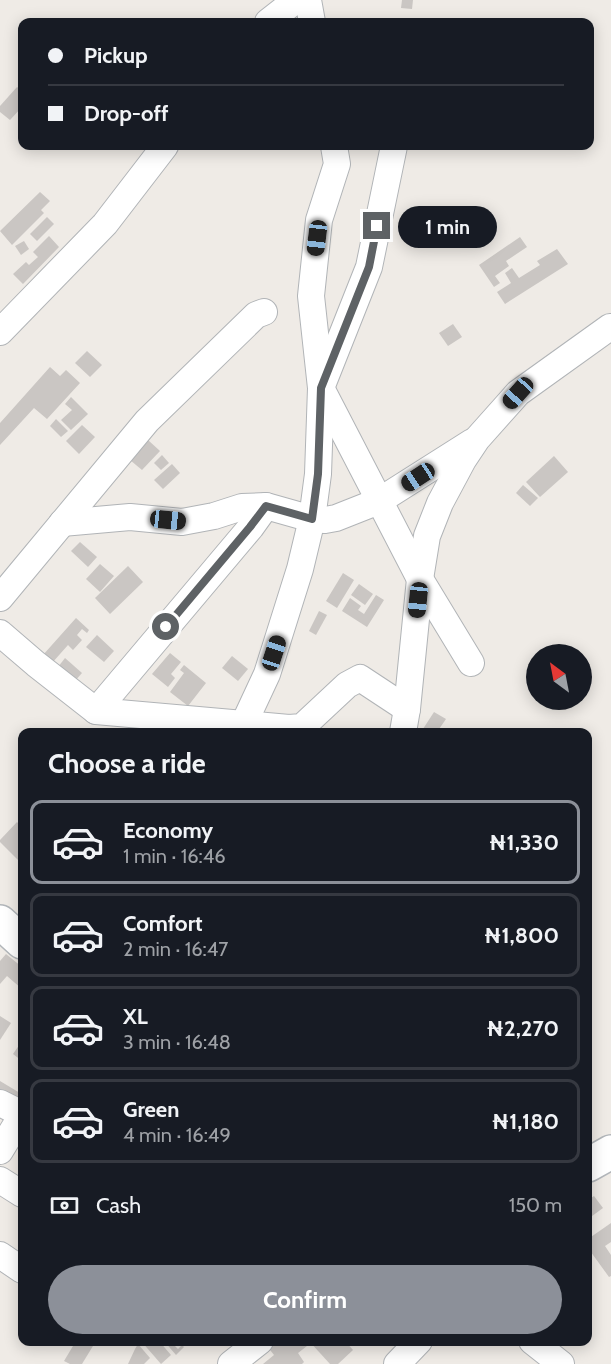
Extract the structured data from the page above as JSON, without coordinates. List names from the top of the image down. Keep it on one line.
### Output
{"north":"top left","page":{"banner":["Pickup","Drop-off"],"bubble":"1 min","heading":"Choose a ride","list":[{"name":"Economy","note":"1 min · 16:46","value":"₦1,330"},{"name":"Comfort","note":"2 min · 16:47","value":"₦1,800"},{"name":"XL","note":"3 min · 16:48","value":"₦2,270"},{"name":"Green","note":"4 min · 16:49","value":"₦1,180"}],"pay":["Cash","150 m"],"buttons":"Confirm"}}
